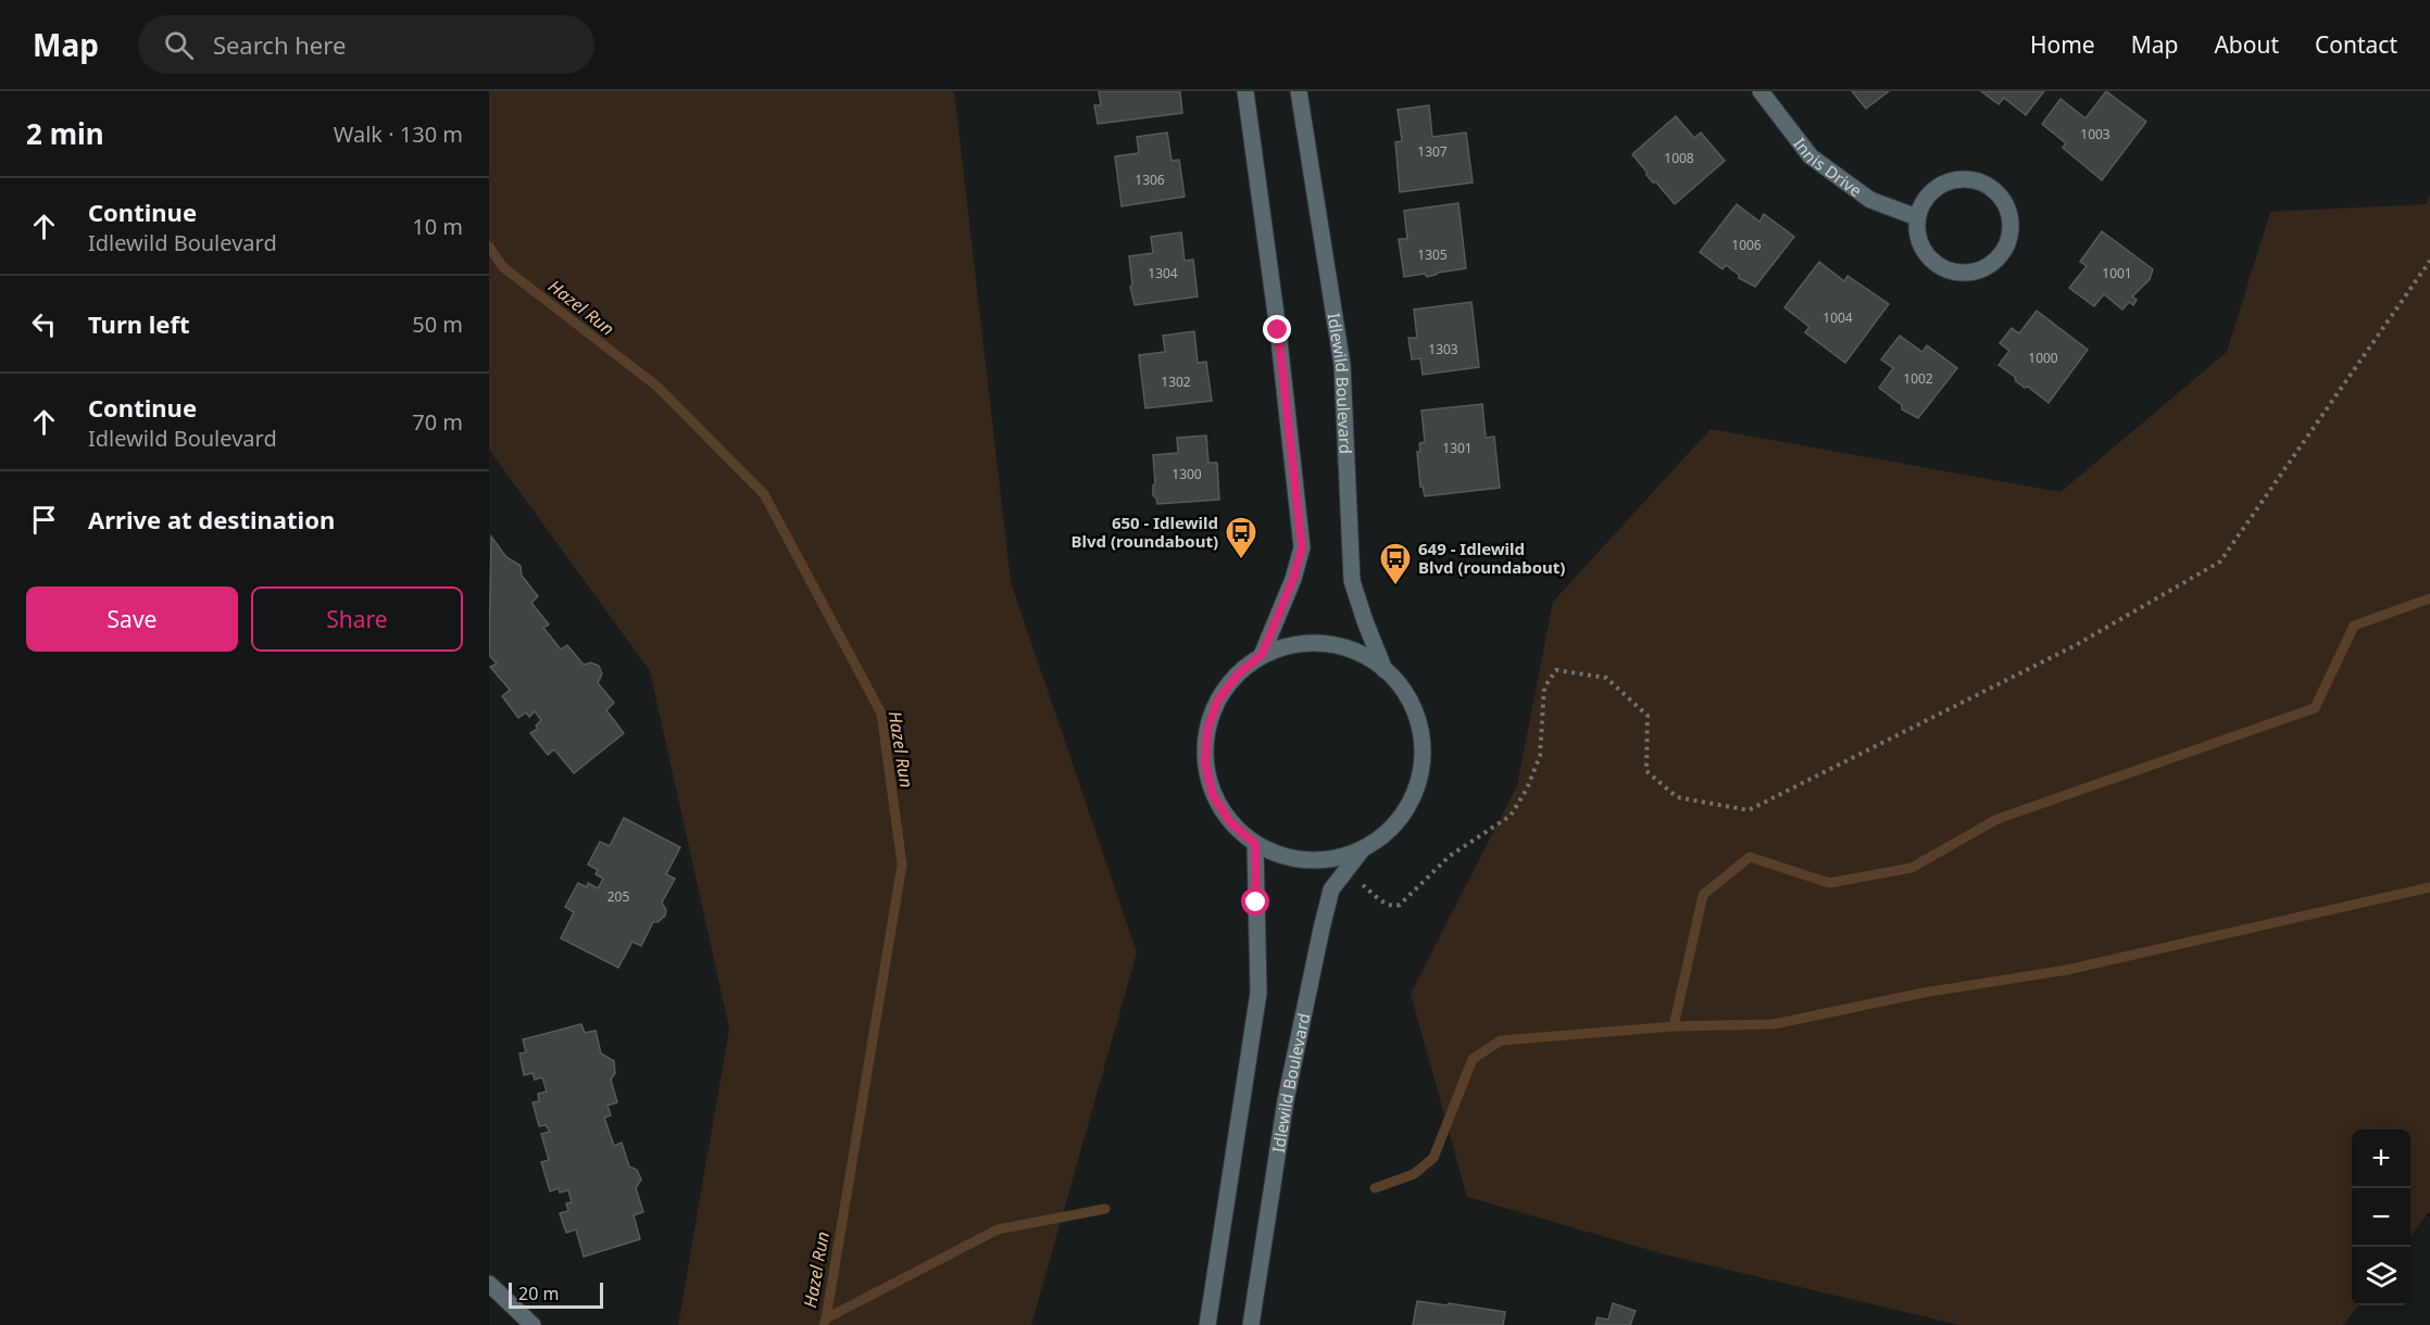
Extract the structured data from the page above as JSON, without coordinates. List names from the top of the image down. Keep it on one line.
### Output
{"streets":{"street":["Innis Drive","Idlewild Boulevard"]},"water":["Hazel Run"],"places":{"bus stop":["650 - Idlewild Blvd (roundabout)","649 - Idlewild Blvd (roundabout)"]},"house_numbers":["1003","1307","1008","1306","1006","1305","1304","1001","1004","1303","1000","1002","1302","1301","1300","205"],"scale_bar":"20 m","page":{"header":"Map","search":"Search here","nav":["Home","Map","About","Contact"],"heading":["2 min","Walk · 130 m"],"list":[["Continue","Idlewild Boulevard","10 m"],["Turn left","50 m"],["Continue","Idlewild Boulevard","70 m"],"Arrive at destination"],"buttons":["Save","Share"],"map_buttons":["+","−"],"scale":"20 m"}}
